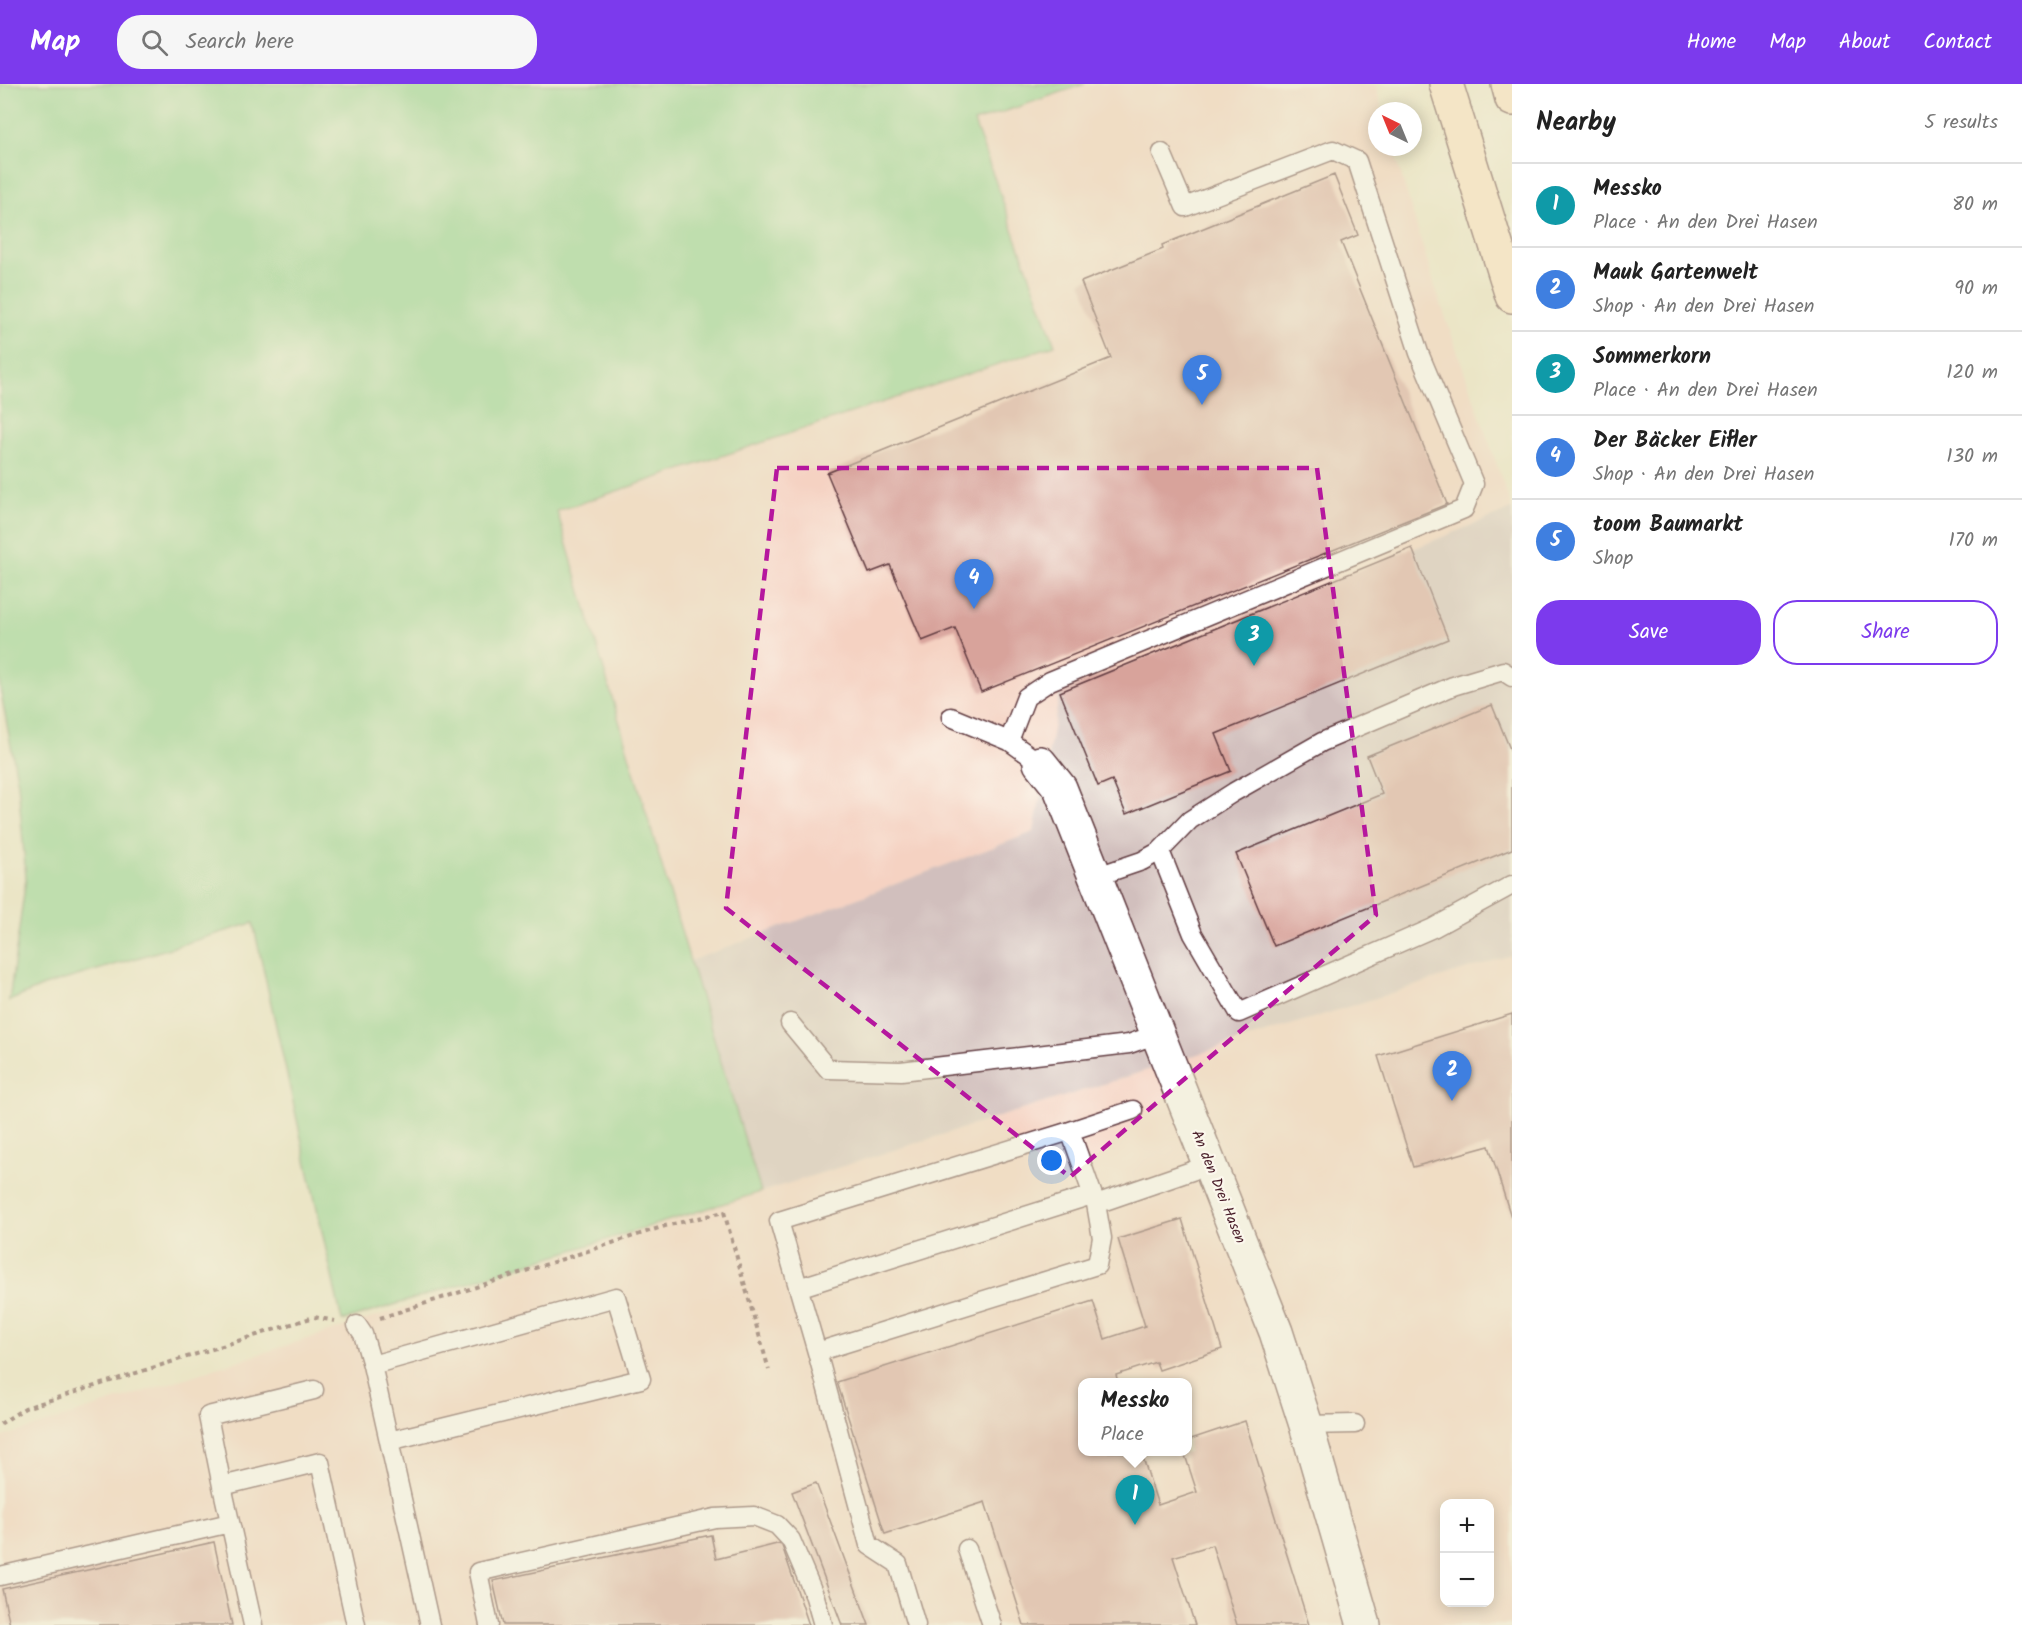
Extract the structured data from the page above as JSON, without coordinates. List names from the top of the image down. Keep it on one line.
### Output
{"streets":{"street":["An den Drei Hasen"]},"north":"top left","page":{"header":"Map","search":"Search here","nav":["Home","Map","About","Contact"],"heading":["Nearby","5 results"],"list":[{"mark":"1","name":"Messko","note":"Place · An den Drei Hasen","value":"80 m"},{"mark":"2","name":"Mauk Gartenwelt","note":"Shop · An den Drei Hasen","value":"90 m"},{"mark":"3","name":"Sommerkorn","note":"Place · An den Drei Hasen","value":"120 m"},{"mark":"4","name":"Der Bäcker Eifler","note":"Shop · An den Drei Hasen","value":"130 m"},{"mark":"5","name":"toom Baumarkt","note":"Shop","value":"170 m"}],"pins":["5","4","3","2","1"],"buttons":["Save","Share"],"popup":["Messko","Place"],"map_buttons":["+","−"]}}
